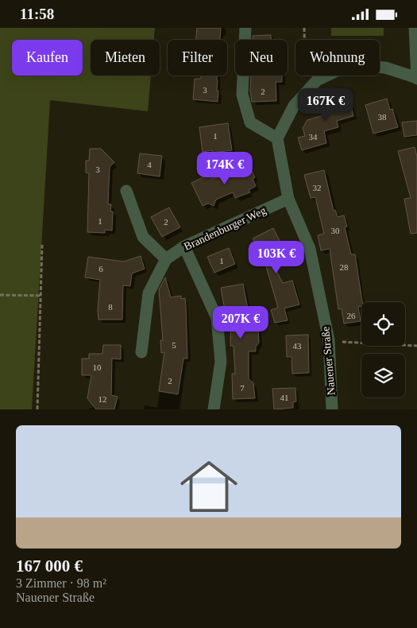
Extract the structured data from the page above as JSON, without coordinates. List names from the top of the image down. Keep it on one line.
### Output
{"streets":{"street":["Brandenburger Weg","Nauener Straße"]},"crossings":[["Brandenburger Weg","Nauener Straße"]],"house_numbers":["3","2","38","1","34","4","3","32","1","2","30","1","28","6","8","26","5","43","10","2","7","41","12"],"page":{"status":"11:58","chip":["Kaufen","Mieten","Filter","Neu","Wohnung"],"price":["167K €","174K €","103K €","207K €"],"list":[{"name":"167 000 €","note":"3 Zimmer · 98 m² · Nauener Straße"}]}}
